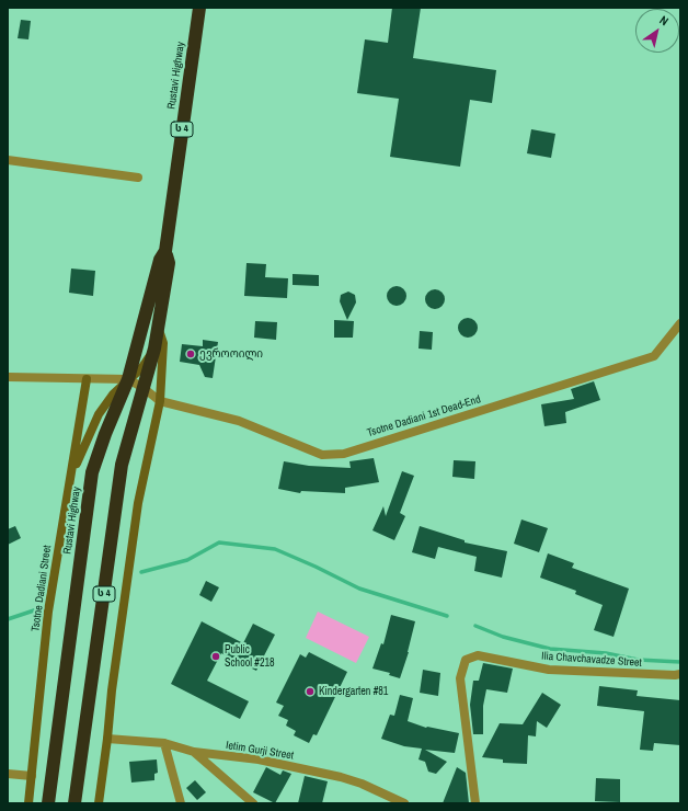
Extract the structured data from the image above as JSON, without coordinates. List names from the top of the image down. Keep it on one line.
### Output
{"streets":{"highway":["Rustavi Highway","ს 4"],"street":["Tsotne Dadiani 1st Dead-End","Tsotne Dadiani Street","Ilia Chavchavadze Street","Ietim Gurji Street"]},"places":["ევროოილი","Public School #218","Kindergarten #81"],"north":"top right"}
